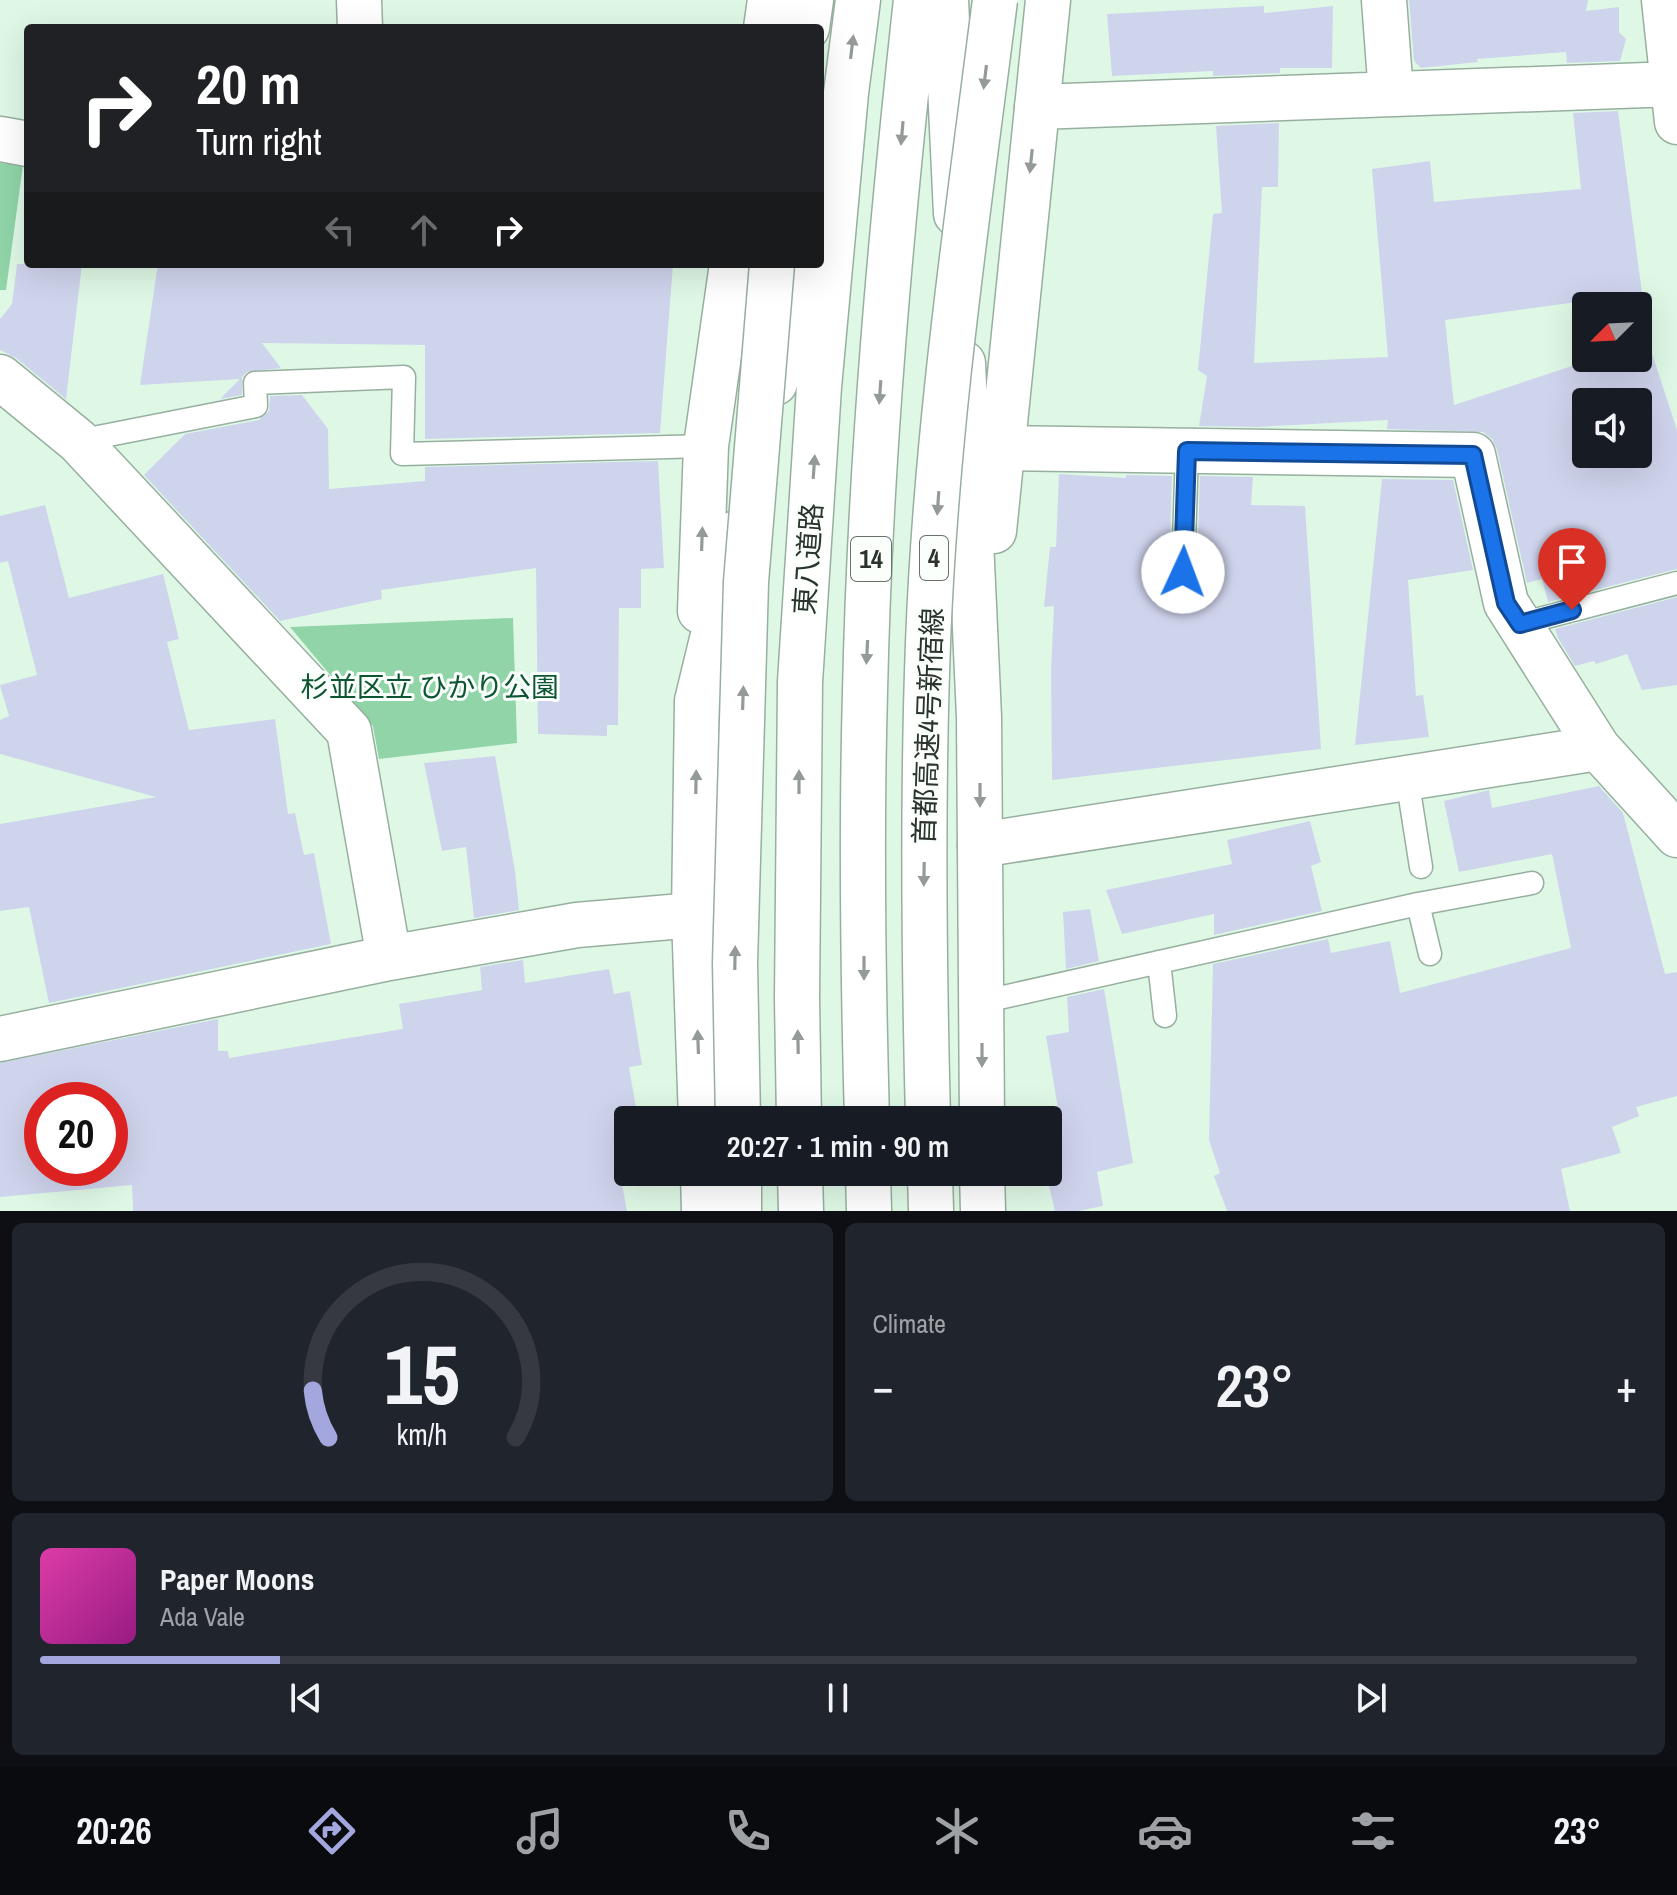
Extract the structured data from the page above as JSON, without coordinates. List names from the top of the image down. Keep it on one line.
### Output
{"streets":{"main road":["4","東八道路","14","首都高速4号新宿線"]},"crossings":[["東八道路","14"]],"parks":["杉並区立 ひかり公園"],"north":"bottom left","page":{"turn":["20 m","Turn right"],"limit":"20","trip":"20:27 · 1 min · 90 m","tile":"Climate","heat":["−","23°","+"],"song":["Paper Moons","Ada Vale"],"tabs":["20:26","23°"],"gauge":["15","km/h"]}}
